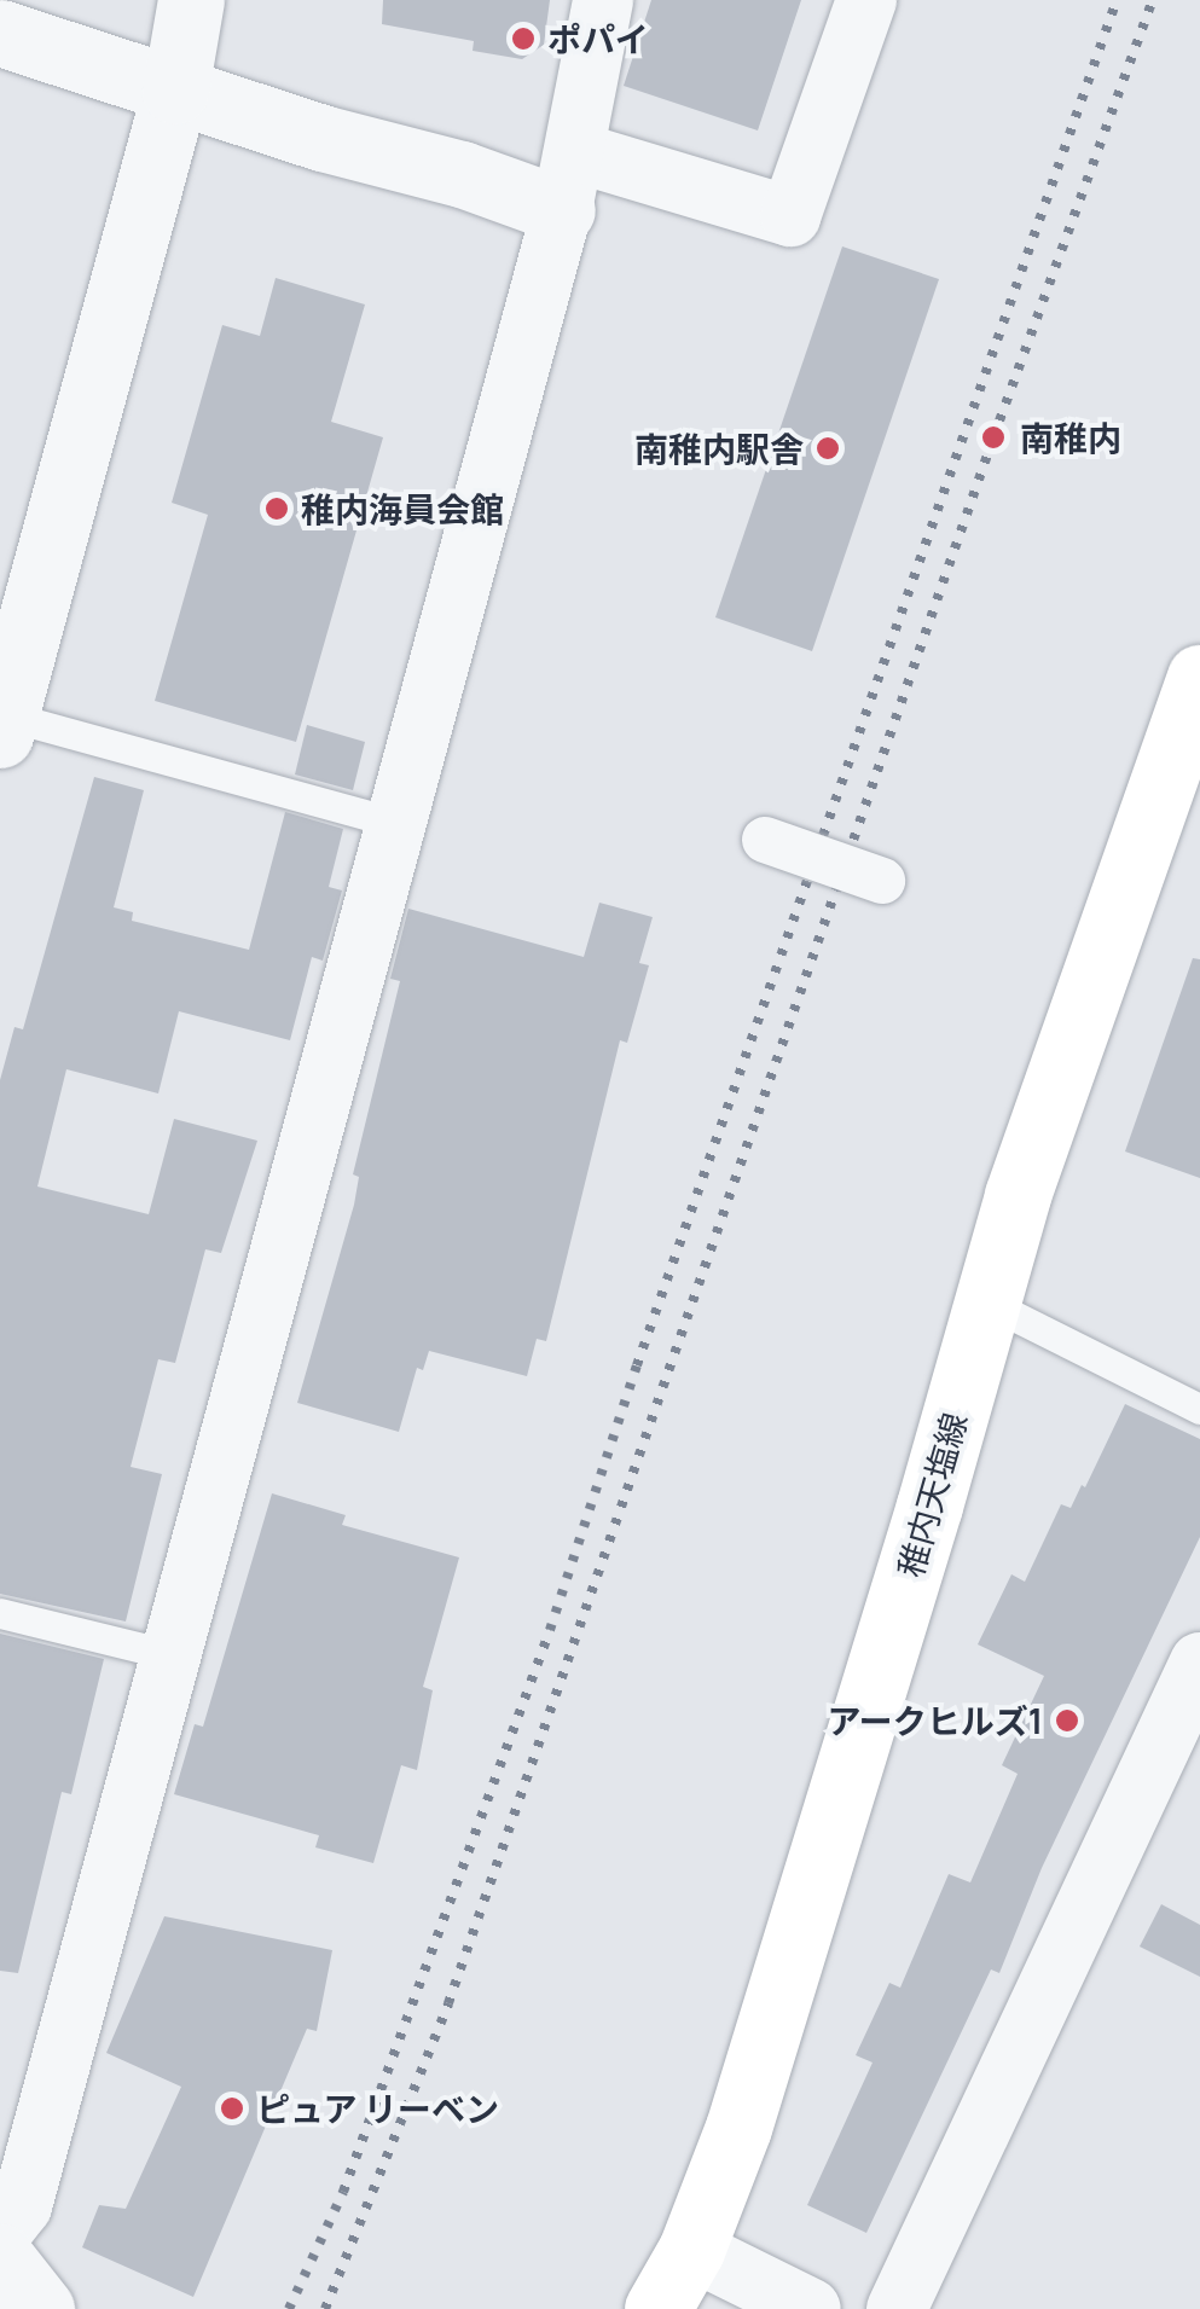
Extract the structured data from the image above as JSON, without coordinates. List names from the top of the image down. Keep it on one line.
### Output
{"streets":{"main road":["稚内天塩線"]},"places":["ポパイ","南稚内","南稚内駅舎","稚内海員会館","アークヒルズ1","ピュア リーベン"]}
